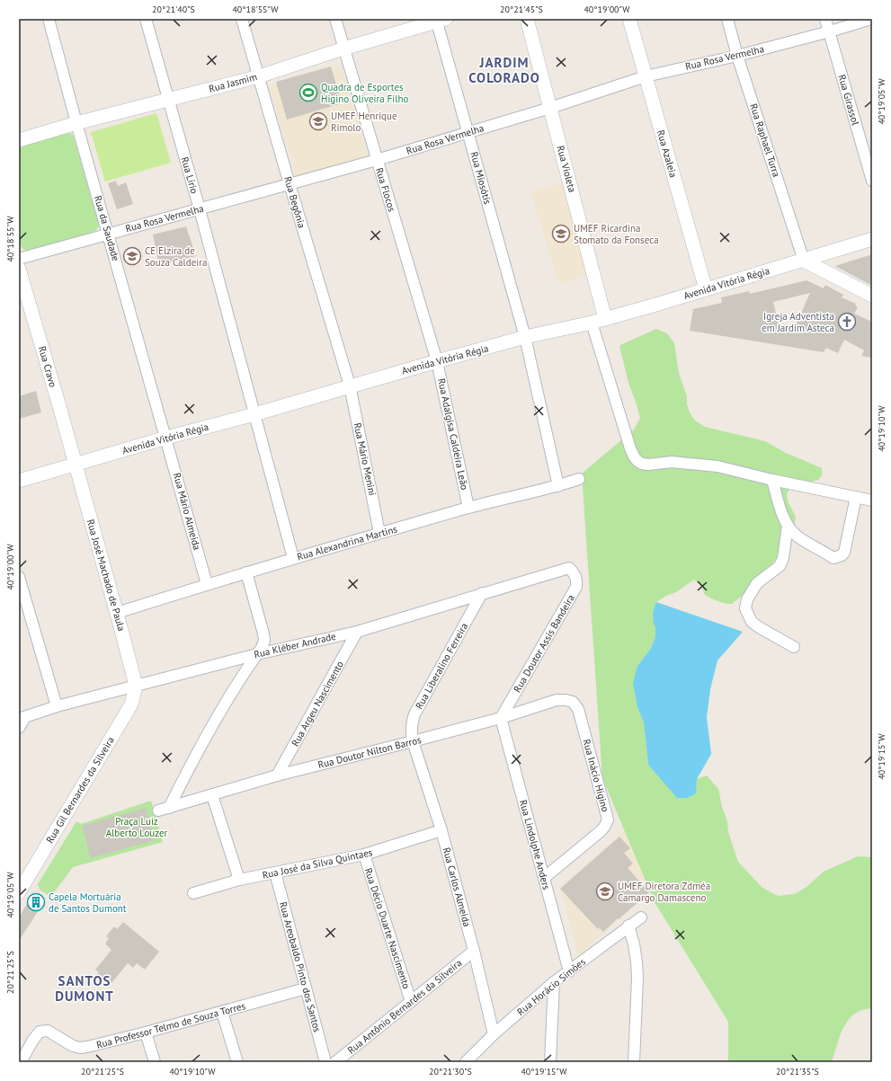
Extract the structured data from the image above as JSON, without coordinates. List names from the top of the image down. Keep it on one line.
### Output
{"streets":{"street":["Rua Rosa Vermelha","Rua Jasmim","Rua Girassol","Rua Raphael Turra","Rua Azaleia","Rua Violeta","Rua Lírio","Rua Miosótis","Rua Flocos","Rua Begônia","Rua da Saudade","Avenida Vitória Régia","Rua Cravo","Rua Adalgisa Caldeira Leão","Rua Mário Menini","Rua Mário Almeida","Rua Alexandrina Martins","Rua José Machado de Paula","Rua Doutor Assis Bandeira","Rua Kléber Andrade","Rua Liberalino Ferreira","Rua Argeu Nascimento","Rua Doutor Nilton Barros","Rua Inácio Higino","Rua Gil Bernardes da Silveira","Rua Lindolphe Anders","Rua José da Silva Quintaes","Rua Carlos Almeida","Rua Décio Duarte Nascimento","Rua Areobaldo Pinto dos Santos","Rua Horácio Simões","Rua Antônio Bernardes da Silveira","Rua Professor Telmo de Souza Torres"]},"crossings":[["Rua Rosa Vermelha","Rua Girassol"],["Rua Rosa Vermelha","Rua Raphael Turra"],["Rua Rosa Vermelha","Rua Azaleia"],["Rua Rosa Vermelha","Rua Violeta"],["Rua Rosa Vermelha","Rua Lírio"],["Rua Rosa Vermelha","Rua Miosótis"],["Rua Rosa Vermelha","Rua Flocos"],["Rua Rosa Vermelha","Rua Begônia"],["Rua Rosa Vermelha","Rua da Saudade"],["Rua Jasmim","Rua Lírio"],["Rua Jasmim","Rua Miosótis"],["Rua Jasmim","Rua Flocos"],["Rua Jasmim","Rua Begônia"],["Rua Jasmim","Rua da Saudade"],["Rua Raphael Turra","Avenida Vitória Régia"],["Rua Azaleia","Avenida Vitória Régia"],["Rua Violeta","Avenida Vitória Régia"],["Rua Lírio","Avenida Vitória Régia"],["Rua Lírio","Rua Alexandrina Martins"],["Rua Miosótis","Avenida Vitória Régia"],["Rua Miosótis","Rua Alexandrina Martins"],["Rua Flocos","Avenida Vitória Régia"],["Rua Flocos","Rua Adalgisa Caldeira Leão"],["Rua Begônia","Avenida Vitória Régia"],["Rua Begônia","Rua Mário Menini"],["Rua da Saudade","Avenida Vitória Régia"],["Rua da Saudade","Rua Mário Almeida"],["Avenida Vitória Régia","Rua Cravo"],["Avenida Vitória Régia","Rua Adalgisa Caldeira Leão"],["Avenida Vitória Régia","Rua Mário Menini"],["Avenida Vitória Régia","Rua Mário Almeida"],["Avenida Vitória Régia","Rua José Machado de Paula"],["Rua Cravo","Rua José Machado de Paula"],["Rua Adalgisa Caldeira Leão","Rua Alexandrina Martins"],["Rua Mário Menini","Rua Alexandrina Martins"],["Rua Mário Almeida","Rua Alexandrina Martins"],["Rua Alexandrina Martins","Rua José Machado de Paula"],["Rua José Machado de Paula","Rua Kléber Andrade"],["Rua José Machado de Paula","Rua Gil Bernardes da Silveira"],["Rua Doutor Assis Bandeira","Rua Kléber Andrade"],["Rua Doutor Assis Bandeira","Rua Doutor Nilton Barros"],["Rua Doutor Assis Bandeira","Rua Lindolphe Anders"],["Rua Kléber Andrade","Rua Liberalino Ferreira"],["Rua Kléber Andrade","Rua Argeu Nascimento"],["Rua Kléber Andrade","Rua Gil Bernardes da Silveira"],["Rua Liberalino Ferreira","Rua Doutor Nilton Barros"],["Rua Liberalino Ferreira","Rua Carlos Almeida"],["Rua Argeu Nascimento","Rua Doutor Nilton Barros"],["Rua Doutor Nilton Barros","Rua Inácio Higino"],["Rua Doutor Nilton Barros","Rua Lindolphe Anders"],["Rua Doutor Nilton Barros","Rua Carlos Almeida"],["Rua Inácio Higino","Rua Lindolphe Anders"],["Rua Lindolphe Anders","Rua Horácio Simões"],["Rua José da Silva Quintaes","Rua Carlos Almeida"],["Rua José da Silva Quintaes","Rua Décio Duarte Nascimento"],["Rua José da Silva Quintaes","Rua Areobaldo Pinto dos Santos"],["Rua Carlos Almeida","Rua Horácio Simões"],["Rua Carlos Almeida","Rua Antônio Bernardes da Silveira"],["Rua Décio Duarte Nascimento","Rua Antônio Bernardes da Silveira"],["Rua Areobaldo Pinto dos Santos","Rua Professor Telmo de Souza Torres"]],"districts":["JARDIM COLORADO","SANTOS DUMONT"],"parks":["Praça Luiz Alberto Louzer"],"places":{"sports":["Quadra de Esportes Higino Oliveira Filho"],"school or university":["UMEF Henrique Rimolo","UMEF Ricardina Stomato da Fonseca","CE Elzira de Souza Caldeira","UMEF Diretora Zdméa Camargo Damasceno"],"church":["Igreja Adventista em Jardim Asteca"],"building":["Capela Mortuária de Santos Dumont"]},"coordinates":["20°21'40\"S","40°18'55\"W","20°21'45\"S","40°19'00\"W","40°19'05\"W","40°19'10\"W","40°19'15\"W","20°21'25\"S","20°21'30\"S","20°21'35\"S"]}
